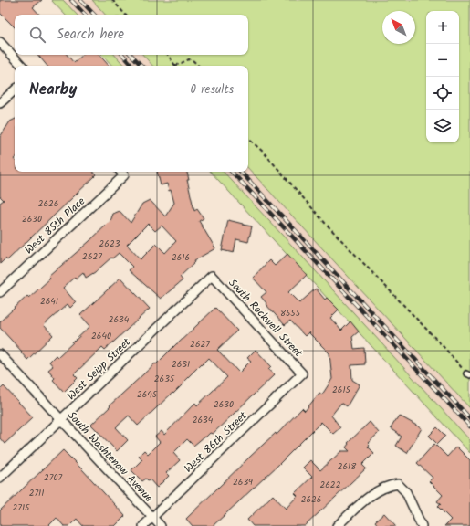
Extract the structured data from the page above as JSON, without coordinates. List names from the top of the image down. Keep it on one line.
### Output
{"streets":{"street":["West 85th Place","South Rockwell Street","West Seipp Street","West 86th Street","South Washtenaw Avenue"]},"crossings":[["South Rockwell Street","West Seipp Street"],["South Rockwell Street","West 86th Street"],["West Seipp Street","South Washtenaw Avenue"],["West 86th Street","South Washtenaw Avenue"]],"house_numbers":["2626","2630","2623","2627","2616","2641","8555","2634","2640","2627","2631","2635","2615","2645","2630","2634","2618","2707","2639","2622","2711","2626","2715"],"north":"top left","page":{"map_buttons":["+","−"],"search":"Search here","heading":["Nearby","0 results"]}}
